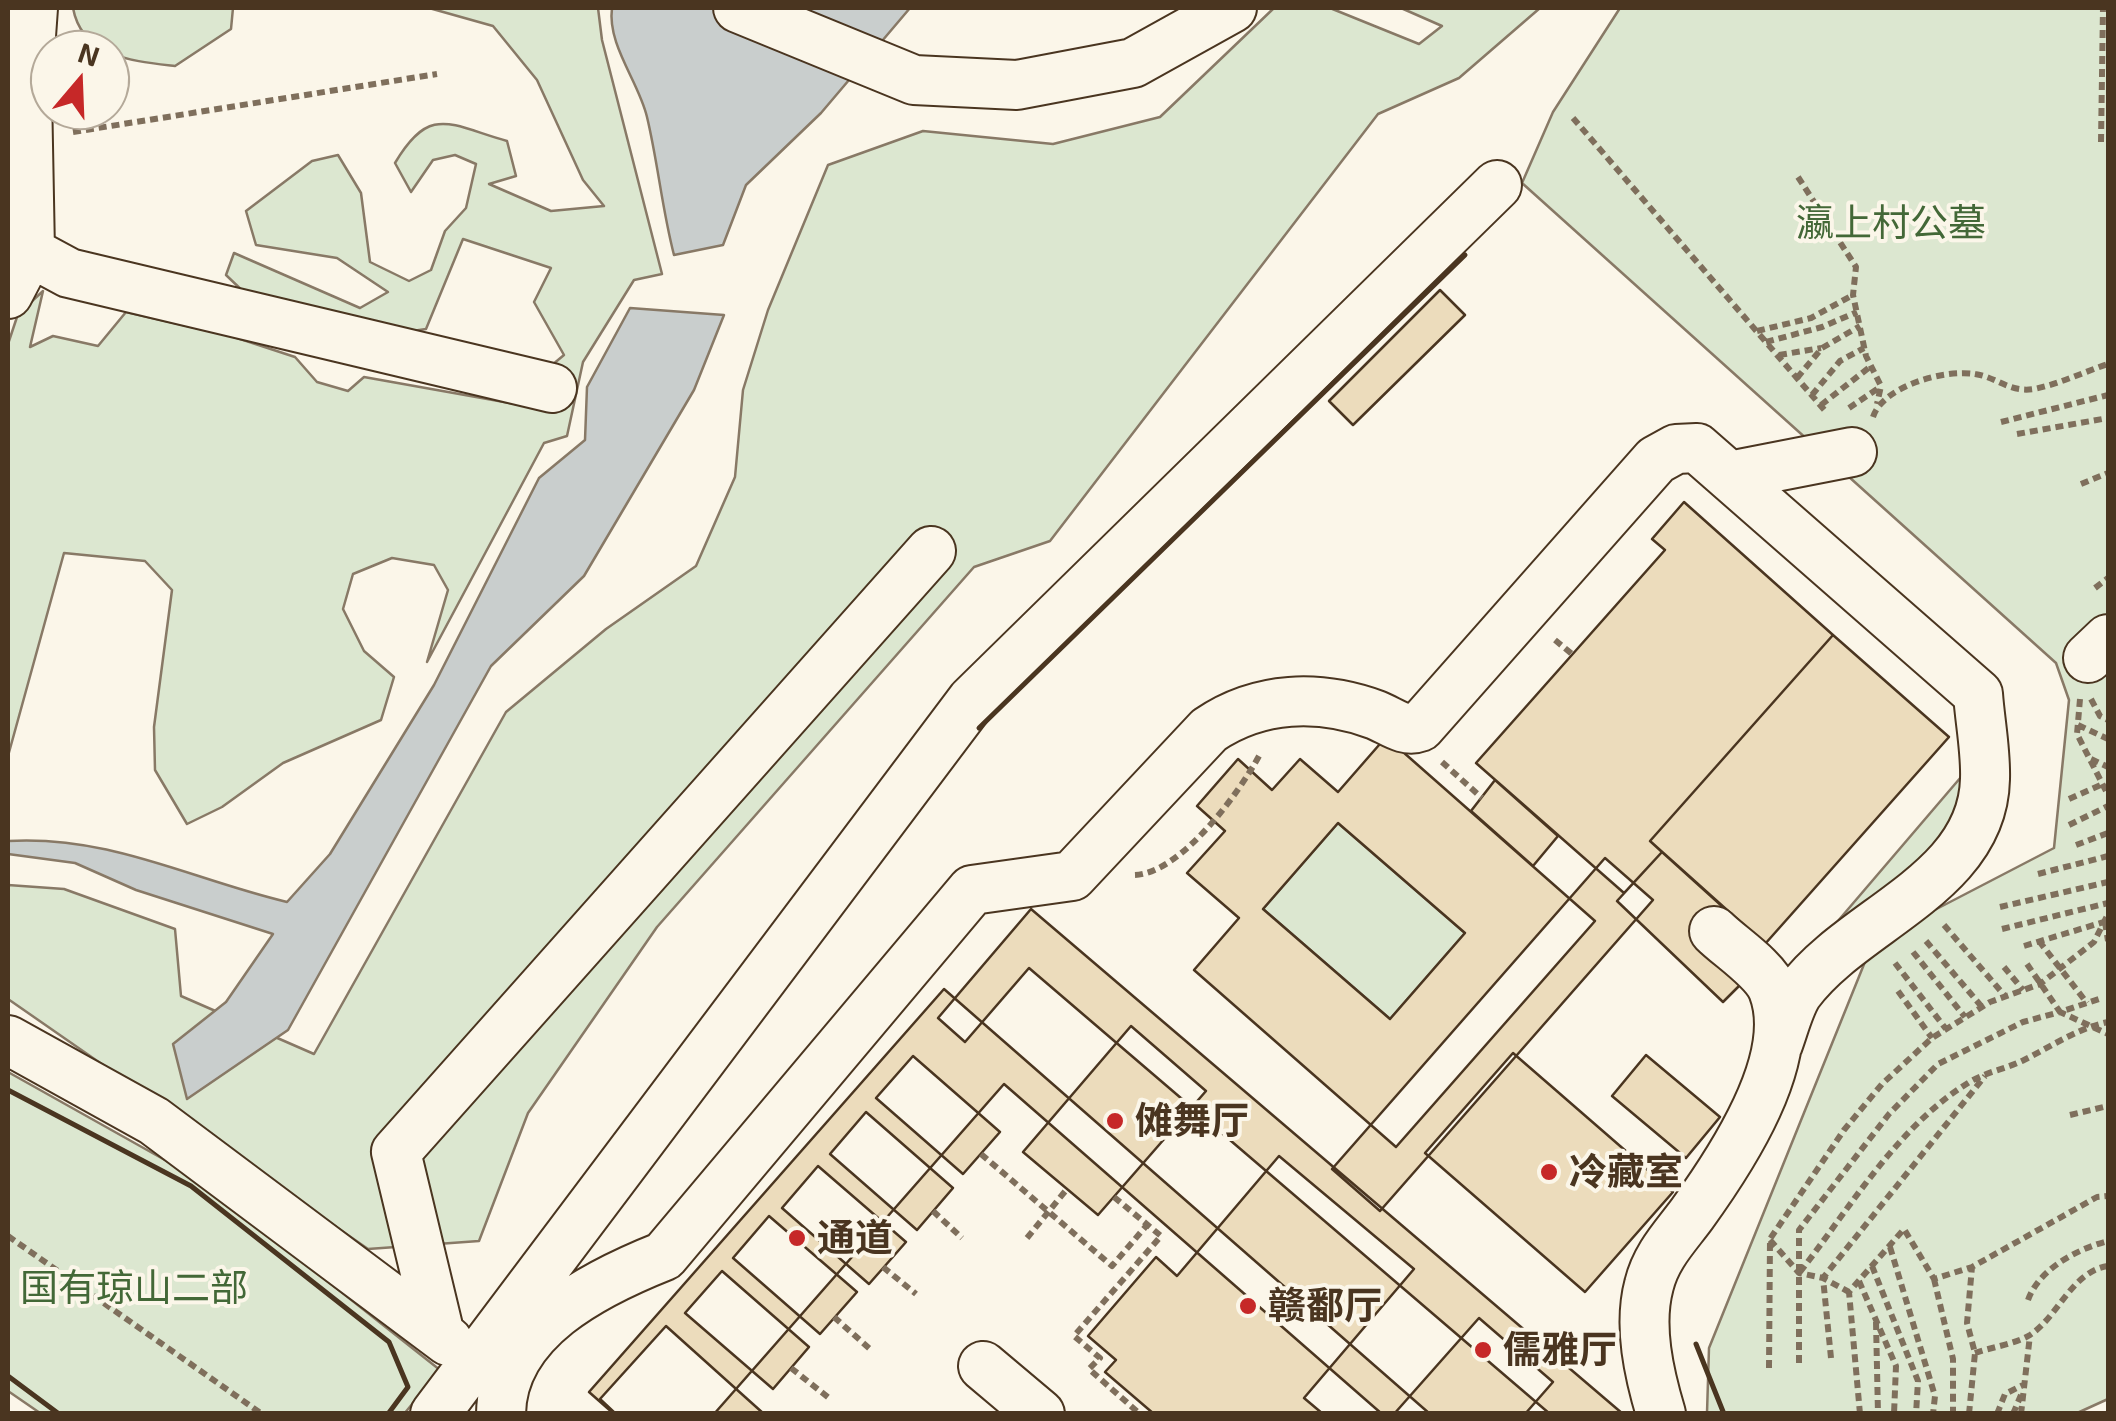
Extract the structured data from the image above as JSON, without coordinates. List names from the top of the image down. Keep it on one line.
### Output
{"parks":["瀛上村公墓","国有琼山二部"],"places":["傩舞厅","冷藏室","通道","赣鄱厅","儒雅厅"],"north":"top"}
